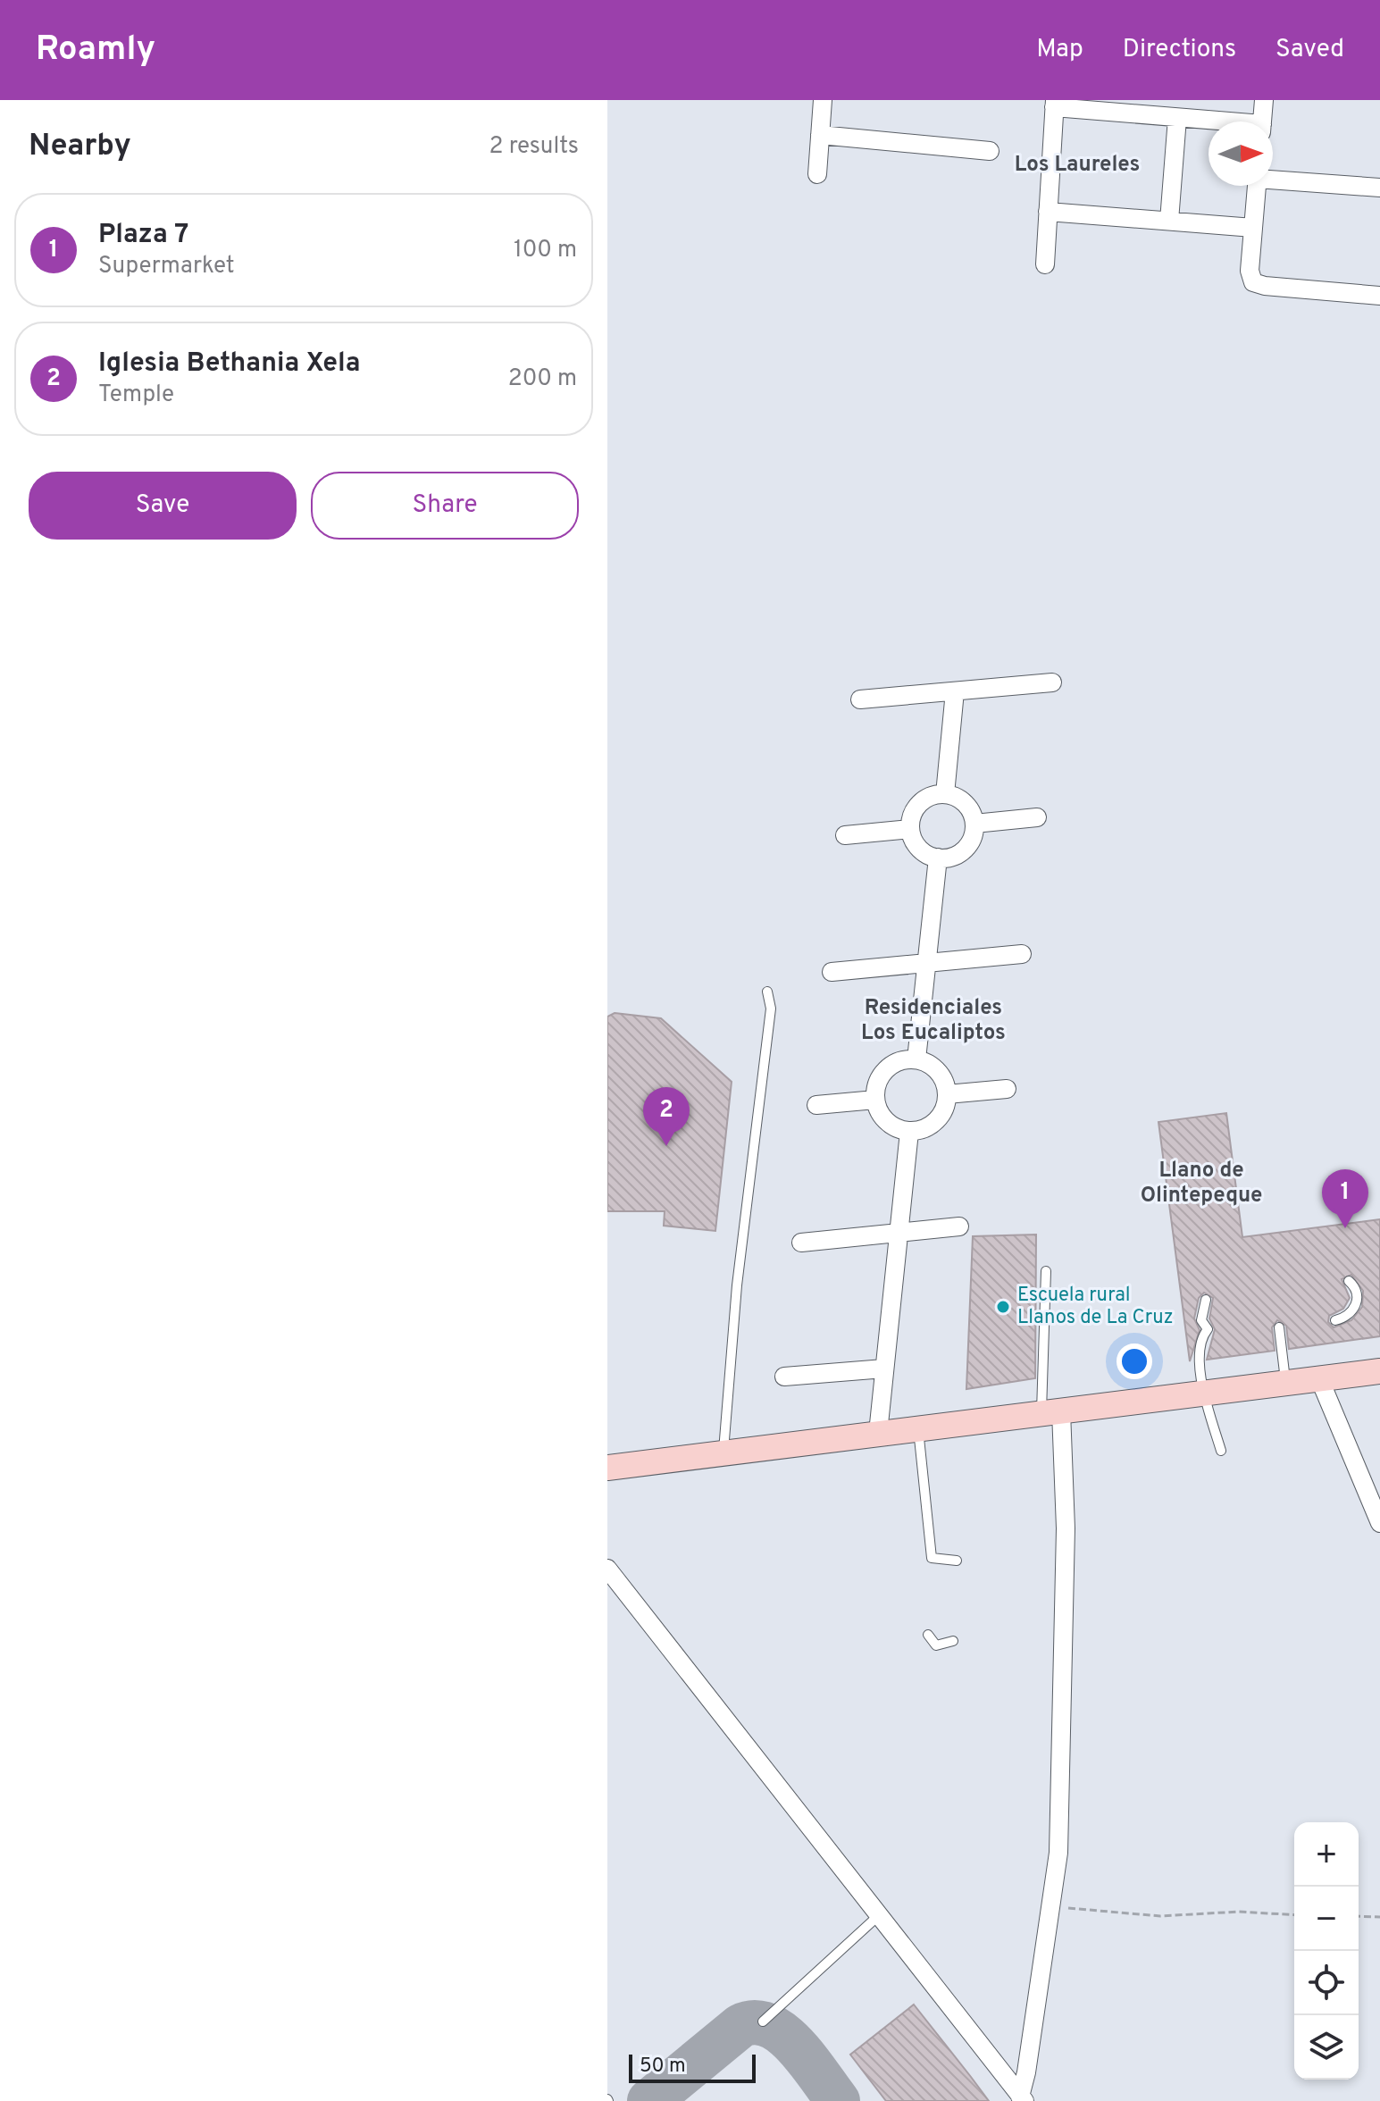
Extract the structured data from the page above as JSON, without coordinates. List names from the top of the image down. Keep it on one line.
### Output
{"districts":["Los Laureles","Residenciales Los Eucaliptos","Llano de Olintepeque"],"places":["Escuela rural Llanos de La Cruz"],"scale_bar":"50 m","north":"right","page":{"header":"Roamly","nav":["Map","Directions","Saved"],"heading":["Nearby","2 results"],"list":[{"mark":"1","name":"Plaza 7","note":"Supermarket","value":"100 m"},{"mark":"2","name":"Iglesia Bethania Xela","note":"Temple","value":"200 m"}],"buttons":["Save","Share"],"pins":["2","1"],"map_buttons":["+","−"],"scale":"50 m"}}
